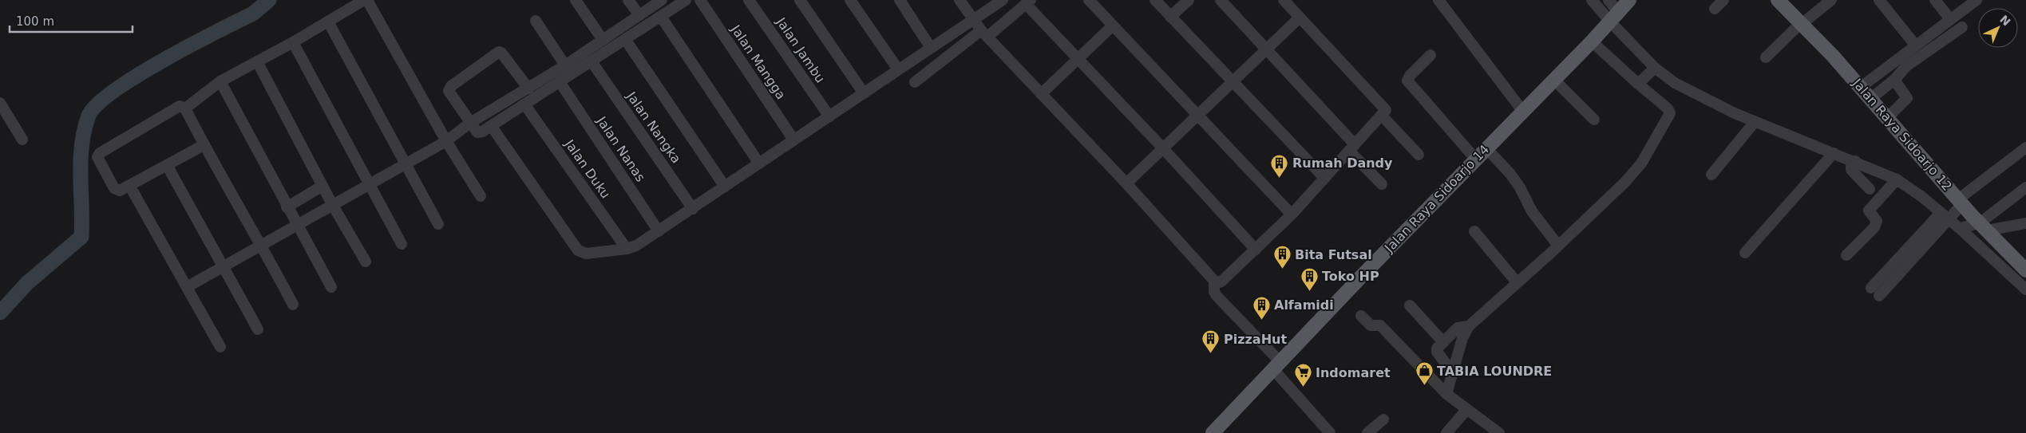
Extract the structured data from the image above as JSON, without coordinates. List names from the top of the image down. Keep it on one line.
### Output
{"streets":{"main road":["Jalan Raya Sidoarjo 12","Jalan Raya Sidoarjo 14"],"street":["Jalan Jambu","Jalan Mangga","Jalan Nangka","Jalan Nanas","Jalan Duku"]},"places":{"building":["Rumah Dandy","Bita Futsal","Toko HP","Alfamidi","PizzaHut"],"shop":["TABIA LOUNDRE"],"supermarket":["Indomaret"]},"scale_bar":"100 m","north":"top right"}
